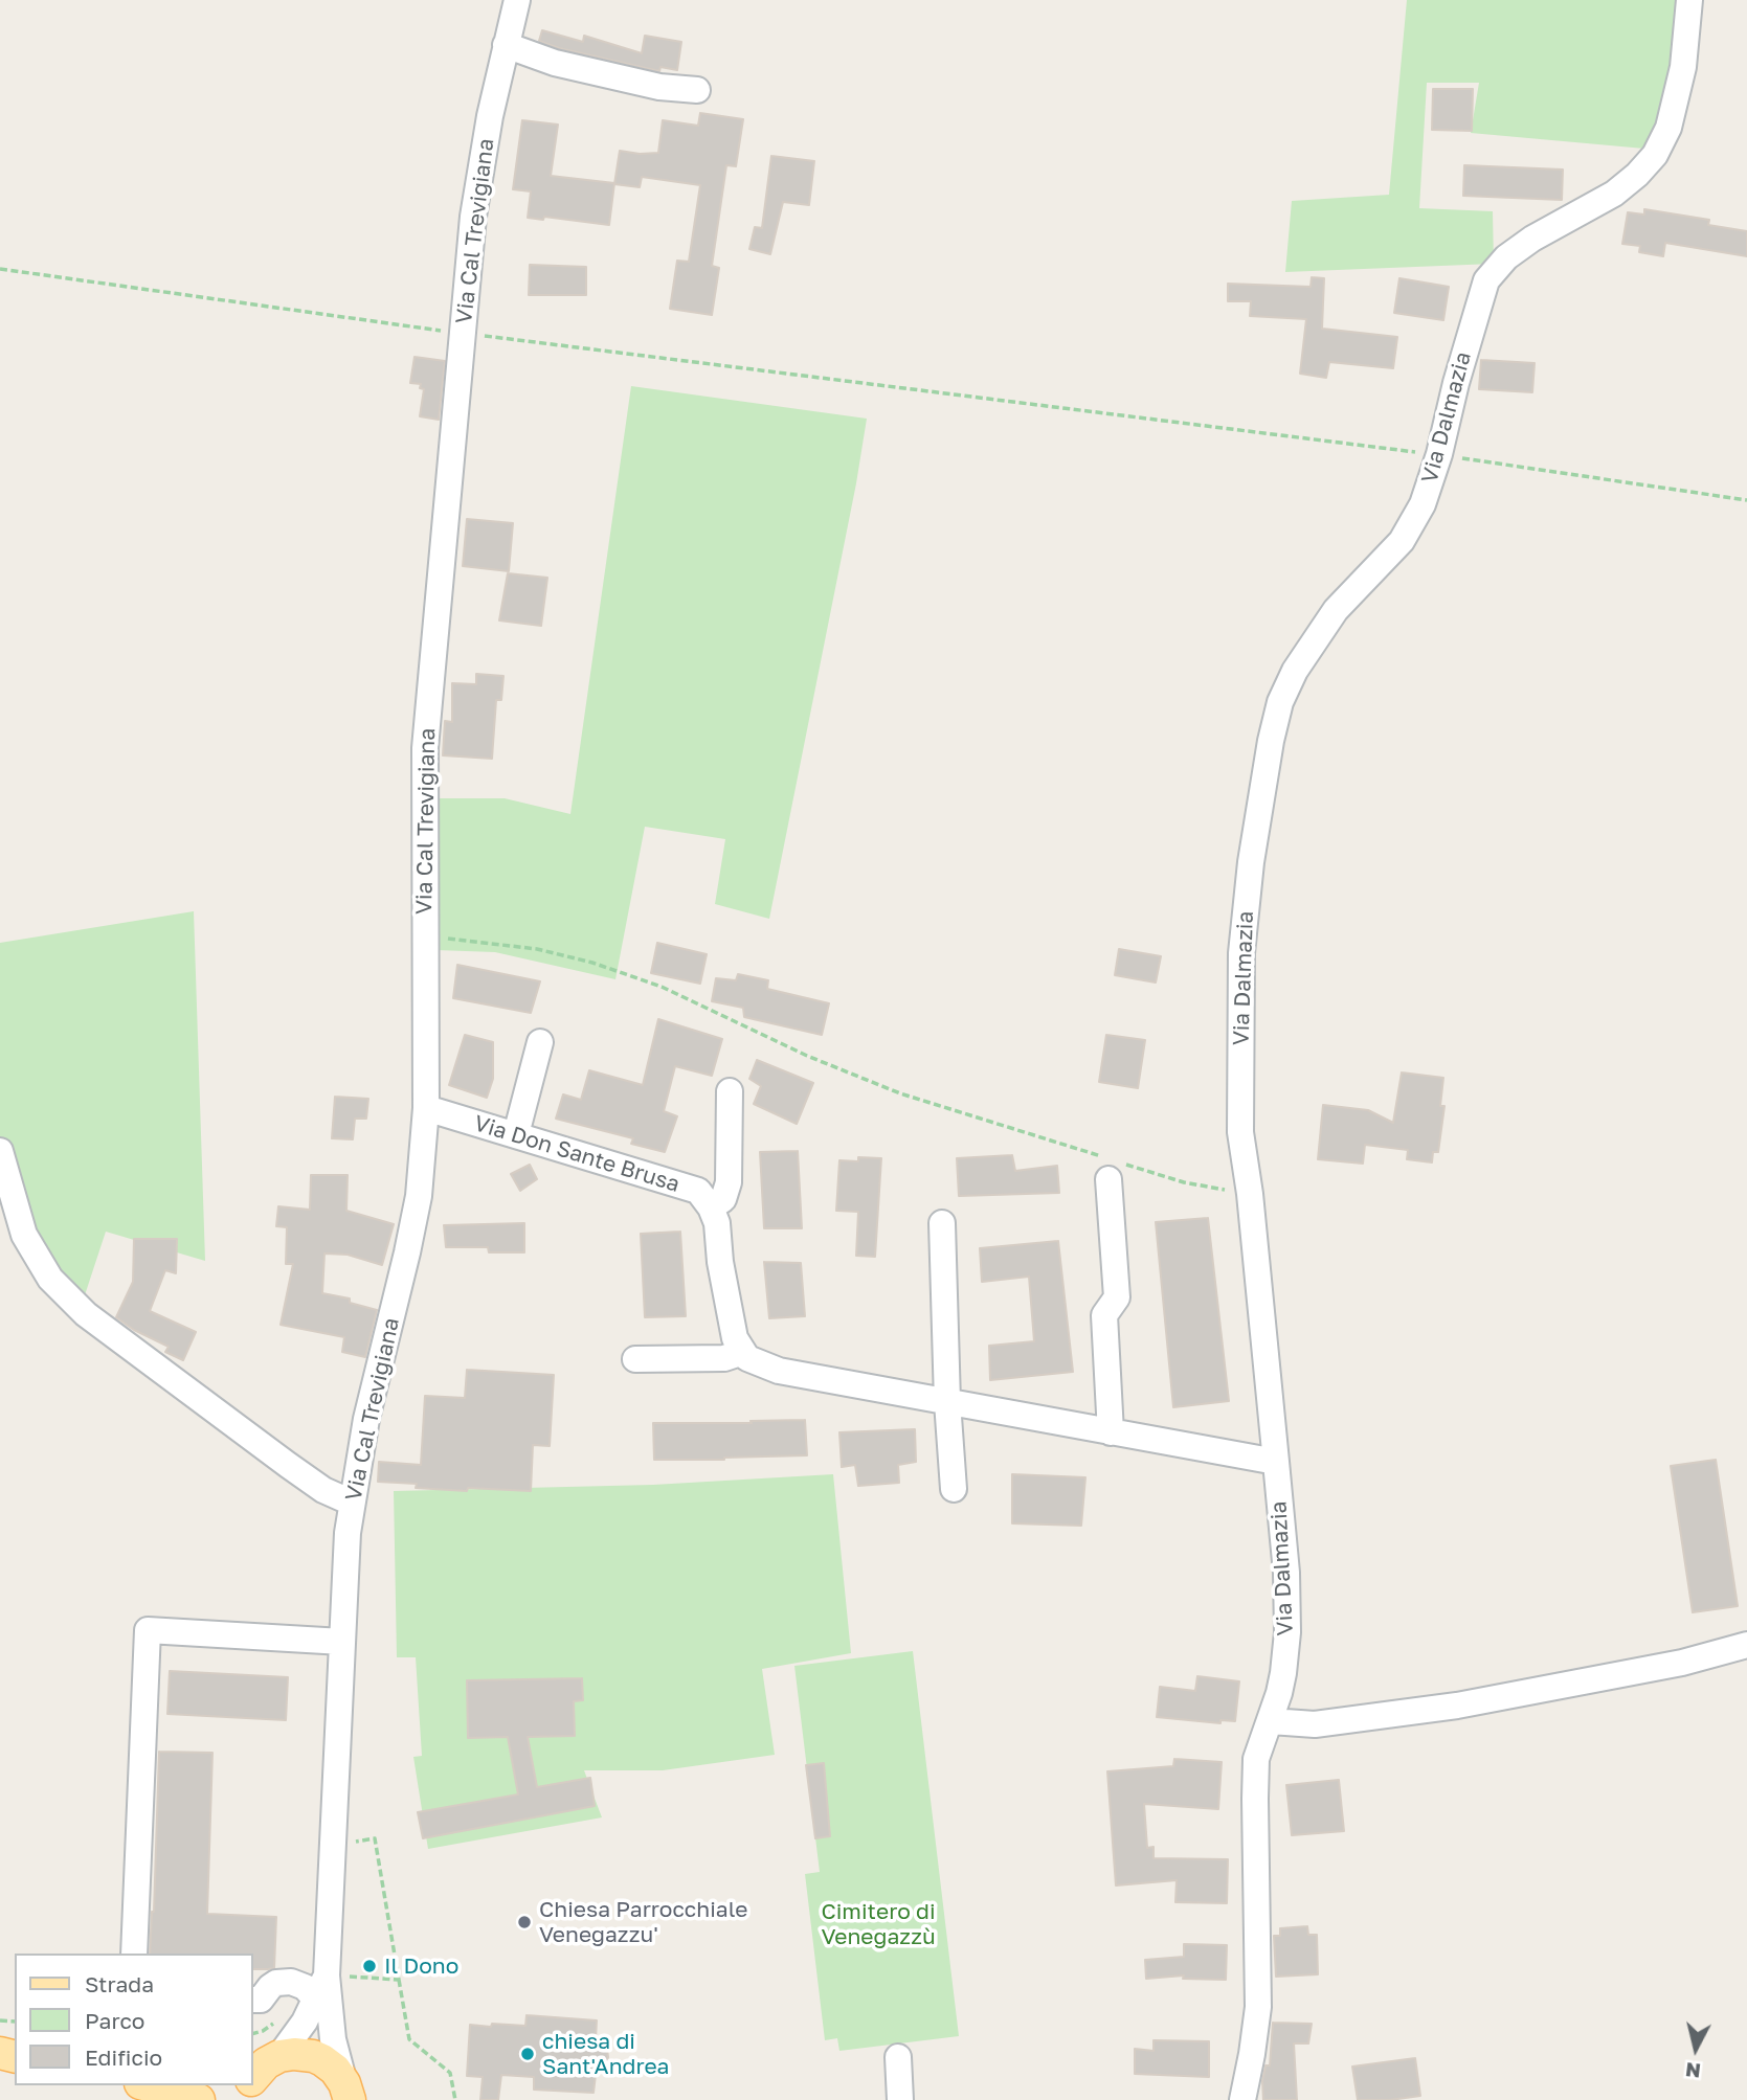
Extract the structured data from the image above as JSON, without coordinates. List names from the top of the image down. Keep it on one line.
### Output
{"streets":{"street":["Via Cal Trevigiana","Via Dalmazia","Via Don Sante Brusa"]},"crossings":[["Via Cal Trevigiana","Via Don Sante Brusa"]],"parks":["Cimitero di Venegazzù"],"places":["Chiesa Parrocchiale Venegazzu'","Il Dono","chiesa di Sant'Andrea"],"legend":["Strada","Parco","Edificio"],"north":"bottom"}
